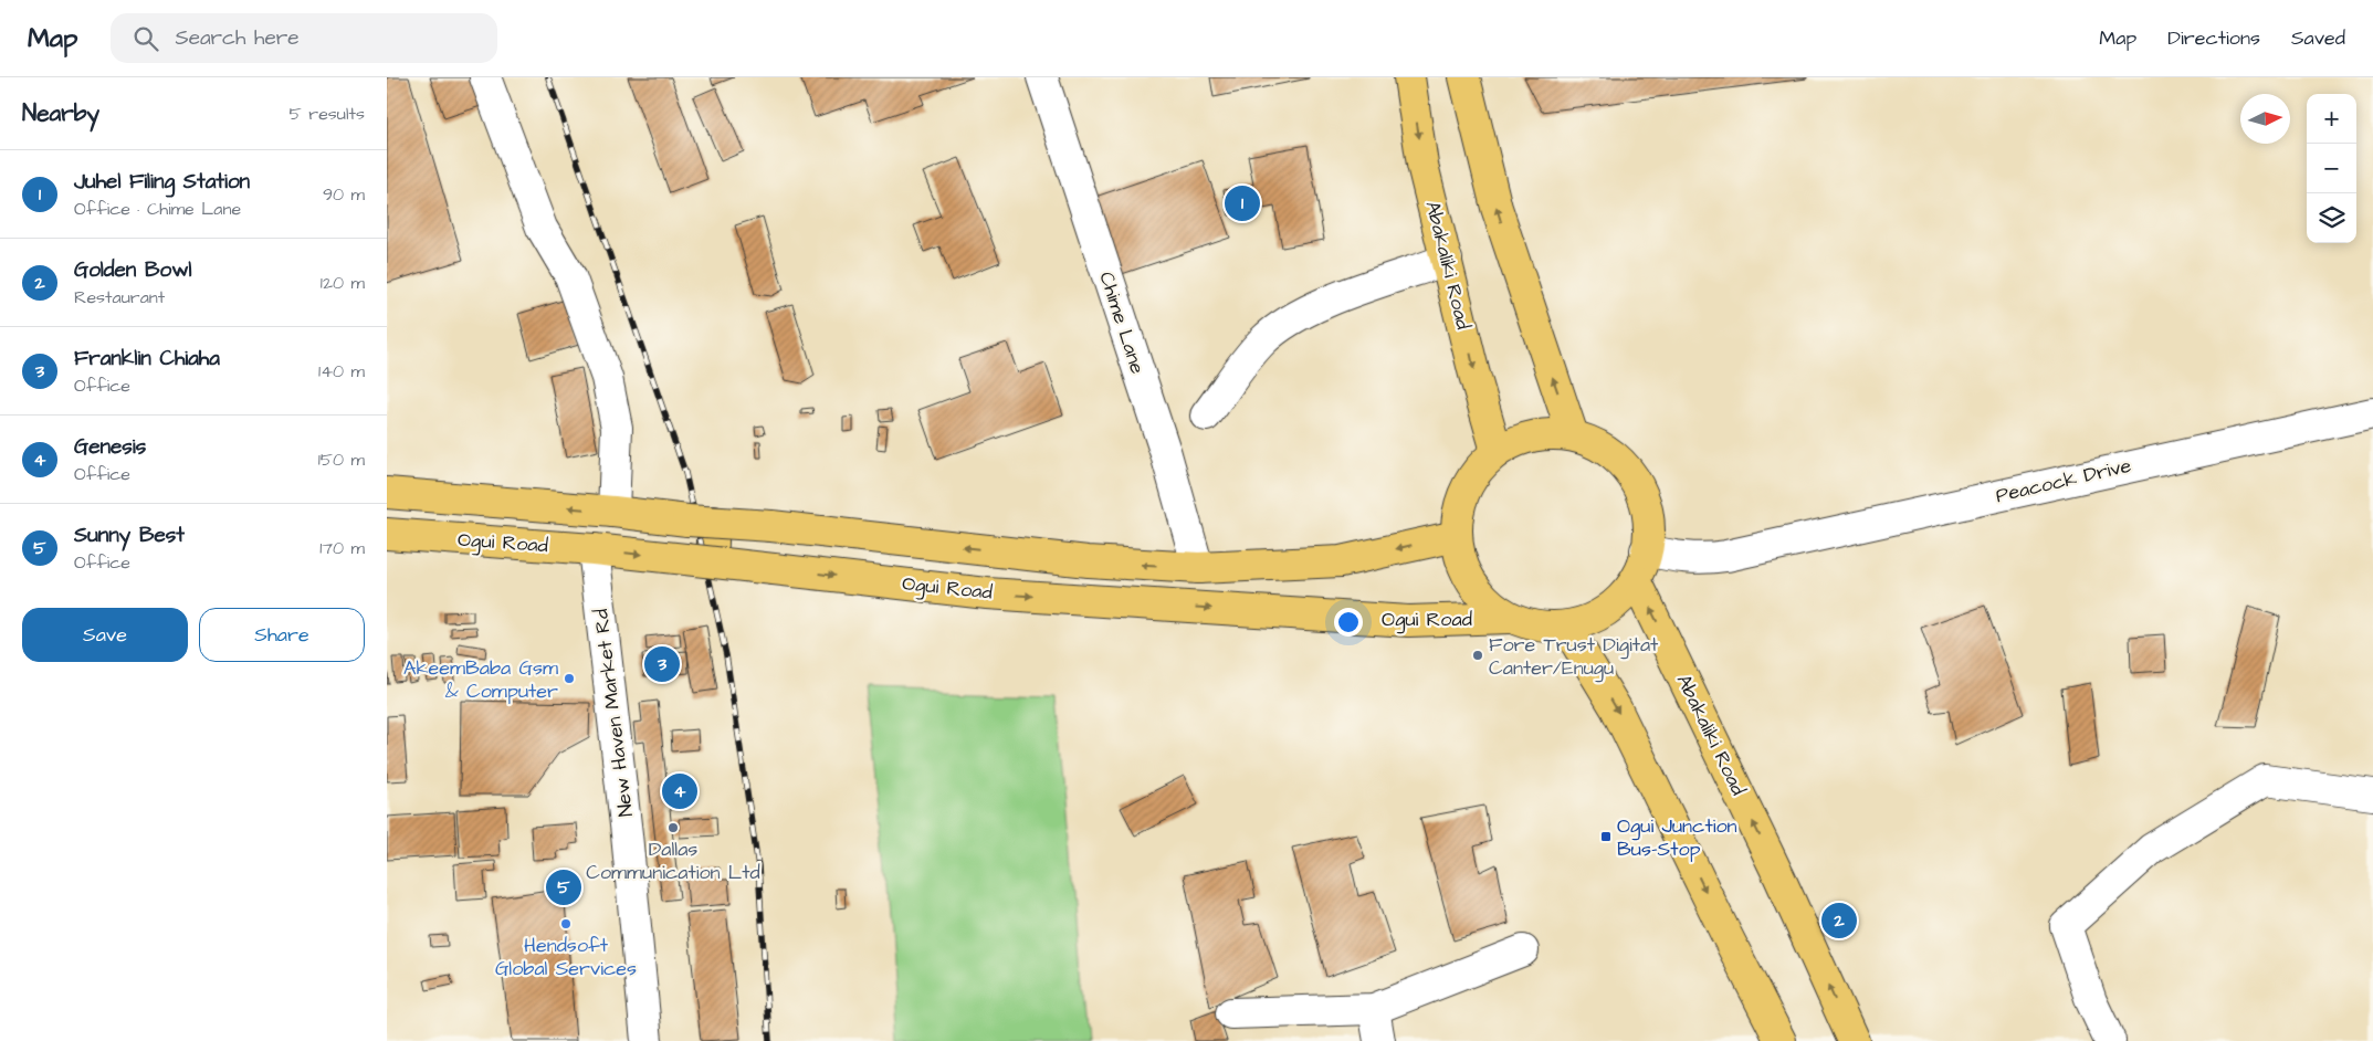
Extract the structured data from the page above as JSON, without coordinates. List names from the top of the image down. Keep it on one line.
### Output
{"streets":{"main road":["Abakaliki Road","Ogui Road"],"street":["Chime Lane","Peacock Drive","New Haven Market Rd"]},"crossings":[["Abakaliki Road","Peacock Drive"],["Abakaliki Road","Ogui Road"],["Chime Lane","Ogui Road"],["Peacock Drive","Ogui Road"],["Ogui Road","New Haven Market Rd"]],"places":{"other":["Fore Trust Digitat Canter/Enugu","AkeemBaba Gsm & Computer","Dallas Communication Ltd","Hendsoft Global Services"],"transit":["Ogui Junction Bus-Stop"]},"north":"right","page":{"header":"Map","search":"Search here","nav":["Map","Directions","Saved"],"heading":["Nearby","5 results"],"map_buttons":["+","−"],"list":[{"mark":"1","name":"Juhel Filing Station","note":"Office · Chime Lane","value":"90 m"},{"mark":"2","name":"Golden Bowl","note":"Restaurant","value":"120 m"},{"mark":"3","name":"Franklin Chiaha","note":"Office","value":"140 m"},{"mark":"4","name":"Genesis","note":"Office","value":"150 m"},{"mark":"5","name":"Sunny Best","note":"Office","value":"170 m"}],"pins":["1","3","4","5","2"],"buttons":["Save","Share"]}}
